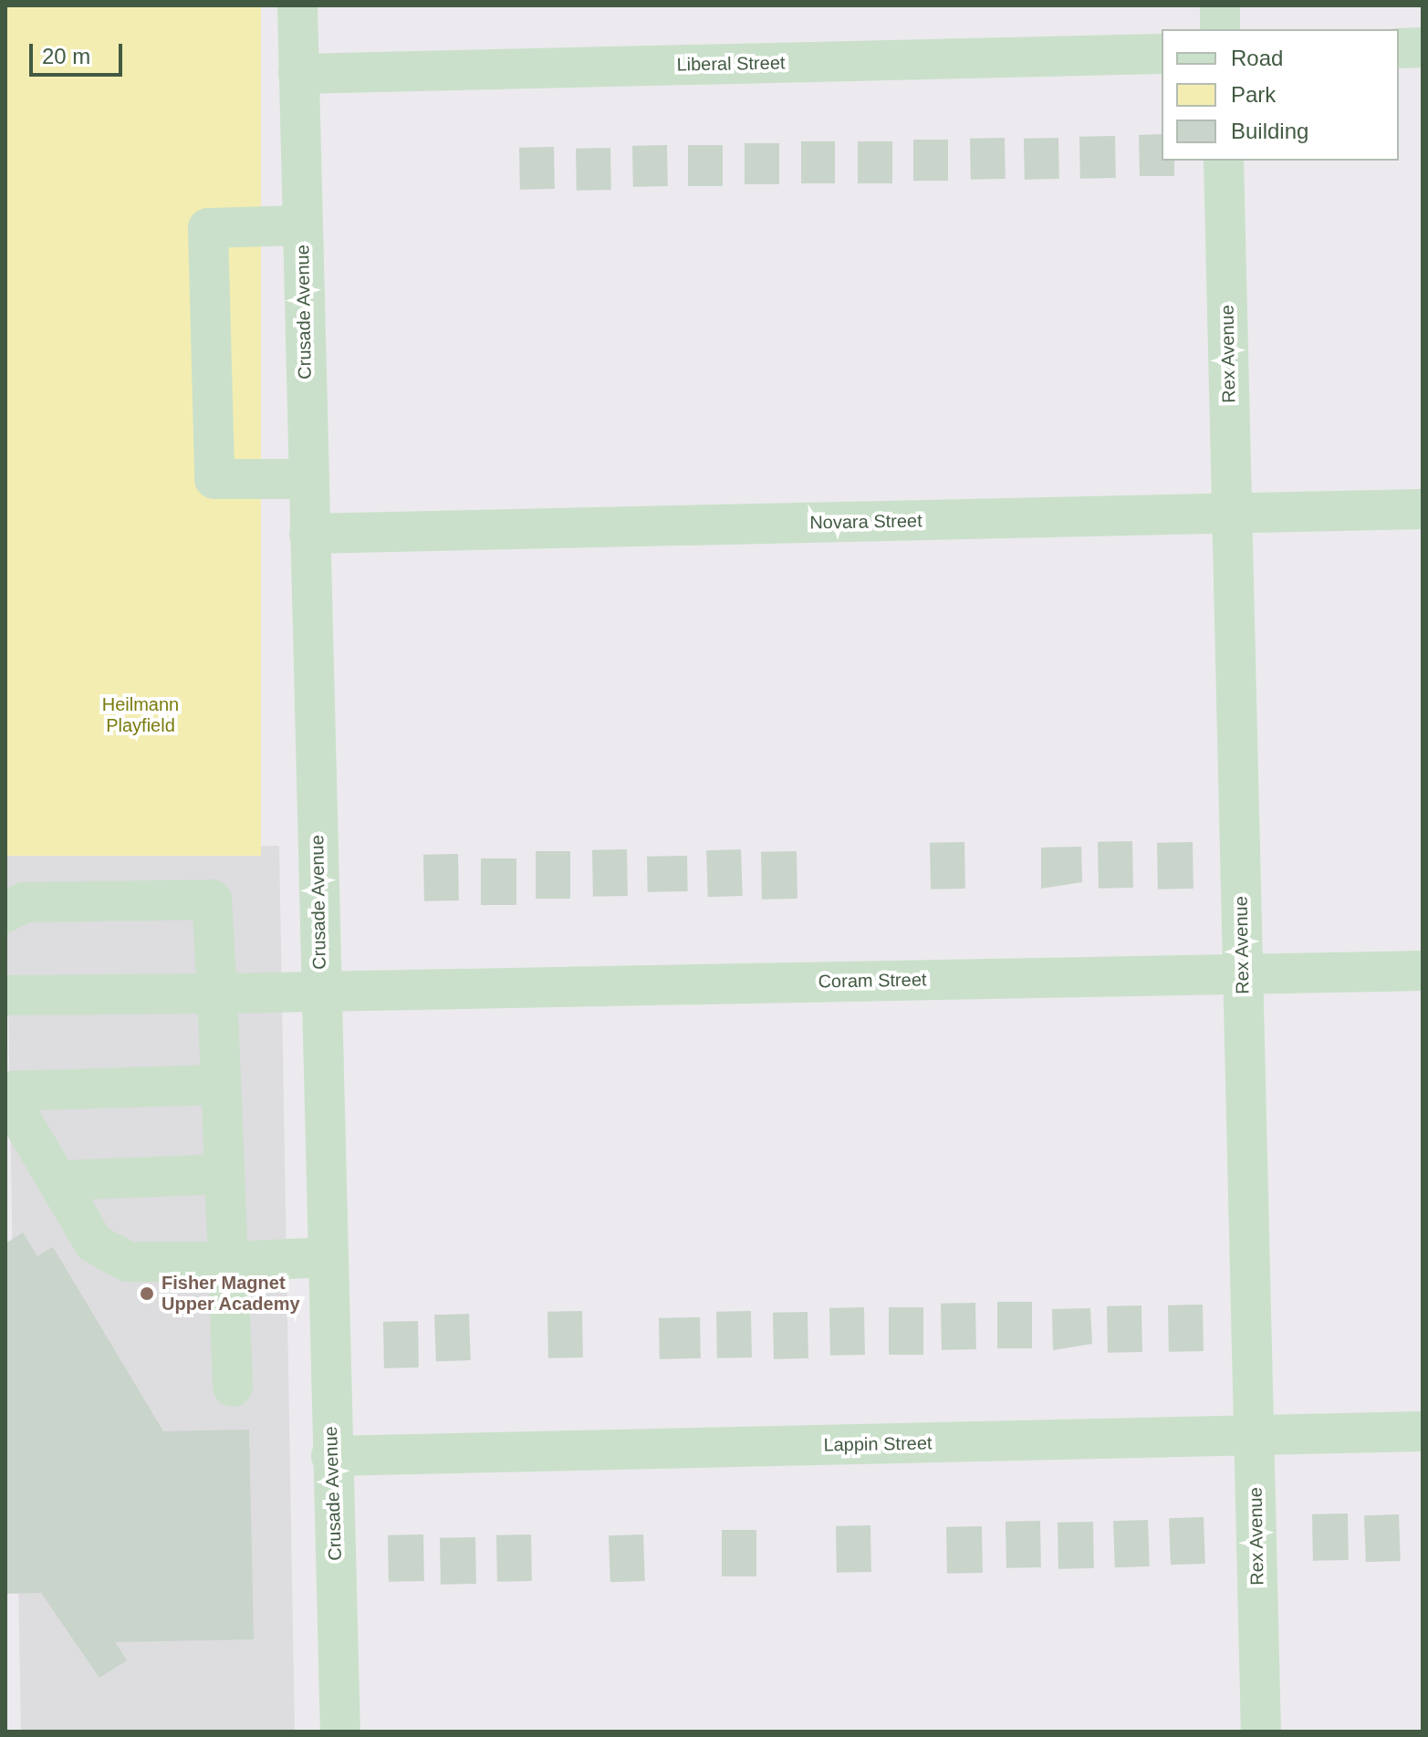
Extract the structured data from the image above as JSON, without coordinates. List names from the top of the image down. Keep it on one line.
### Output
{"streets":{"street":["Liberal Street","Crusade Avenue","Rex Avenue","Novara Street","Coram Street","Lappin Street"]},"crossings":[["Liberal Street","Crusade Avenue"],["Crusade Avenue","Novara Street"],["Crusade Avenue","Coram Street"],["Crusade Avenue","Lappin Street"],["Rex Avenue","Novara Street"],["Rex Avenue","Coram Street"],["Rex Avenue","Lappin Street"]],"parks":["Heilmann Playfield"],"places":["Fisher Magnet Upper Academy"],"legend":["Road","Park","Building"],"scale_bar":"20 m"}
